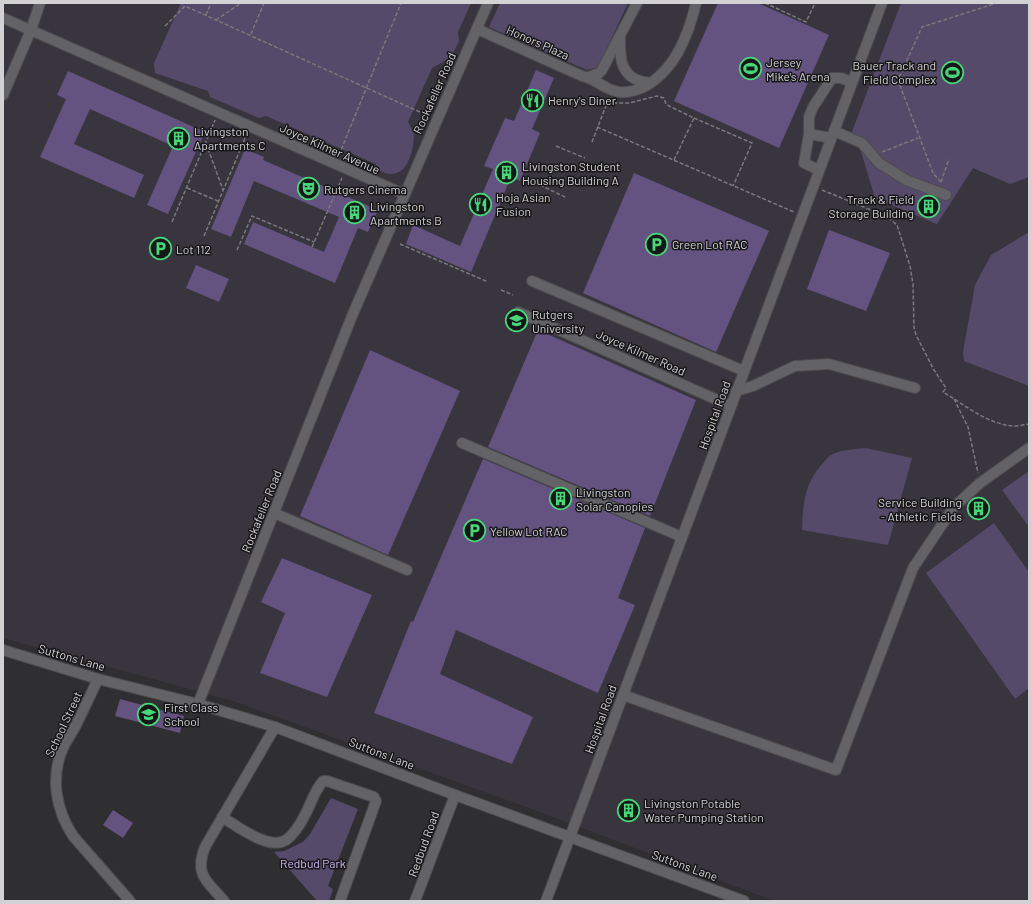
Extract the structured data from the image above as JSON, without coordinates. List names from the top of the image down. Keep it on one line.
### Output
{"streets":{"street":["Honors Plaza","Rockafeller Road","Joyce Kilmer Avenue","Joyce Kilmer Road","Hospital Road","Suttons Lane","School Street","Redbud Road"]},"crossings":[["Honors Plaza","Rockafeller Road"],["Rockafeller Road","Joyce Kilmer Avenue"],["Rockafeller Road","Suttons Lane"],["Joyce Kilmer Road","Hospital Road"],["Hospital Road","Suttons Lane"],["Suttons Lane","School Street"],["Suttons Lane","Redbud Road"]],"parks":["Redbud Park"],"places":{"sports":["Jersey Mike's Arena","Bauer Track and Field Complex"],"restaurant":["Henry's Diner","Hoja Asian Fusion"],"building":["Livingston Apartments C","Livingston Student Housing Building A","Track & Field Storage Building","Livingston Apartments B","Livingston Solar Canopies","Service Building - Athletic Fields","Livingston Potable Water Pumping Station"],"theatre":["Rutgers Cinema"],"parking":["Green Lot RAC","Lot 112","Yellow Lot RAC"],"school or university":["Rutgers University","First Class School"]}}
